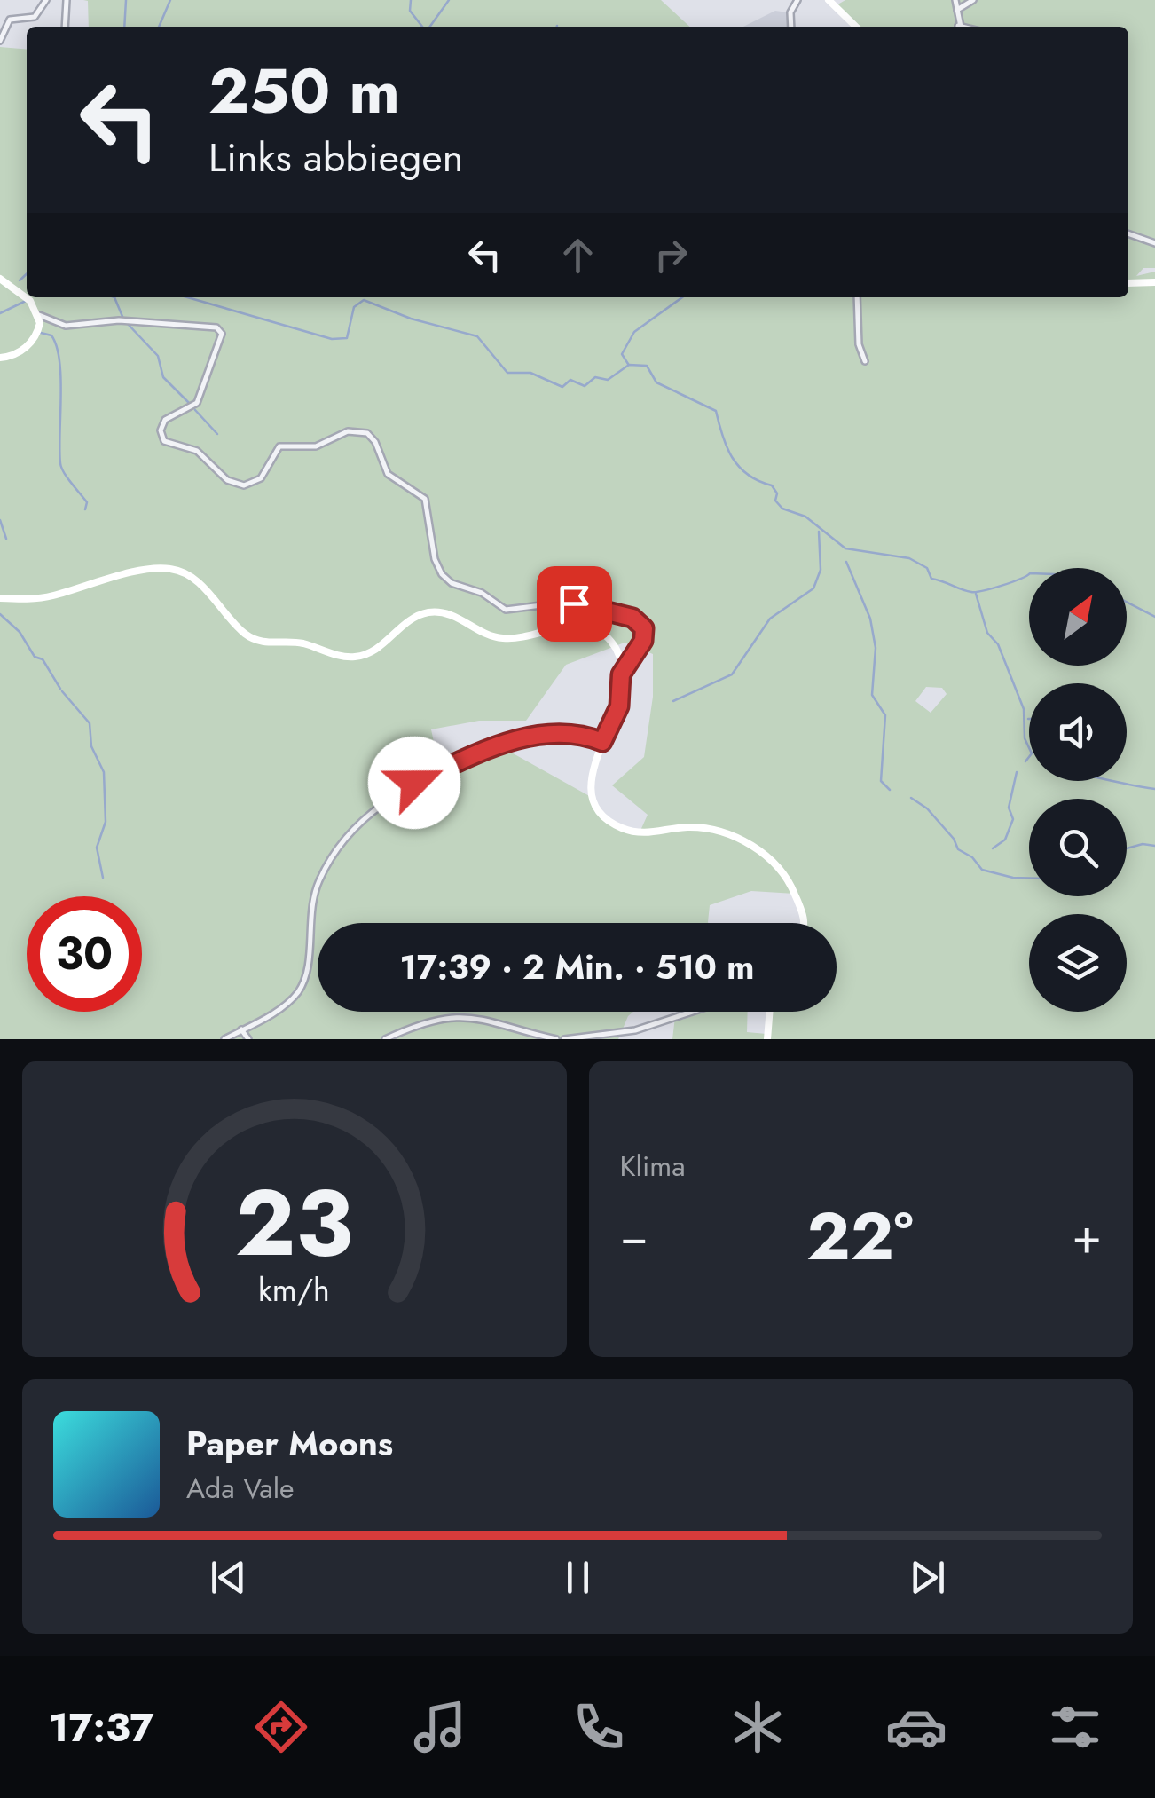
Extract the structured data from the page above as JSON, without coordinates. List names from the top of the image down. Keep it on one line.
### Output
{"north":"top right","page":{"turn":["250 m","Links abbiegen"],"limit":"30","trip":"17:39 · 2 Min. · 510 m","tile":"Klima","heat":["−","22°","+"],"song":["Paper Moons","Ada Vale"],"tabs":"17:37","gauge":["23","km/h"]}}
